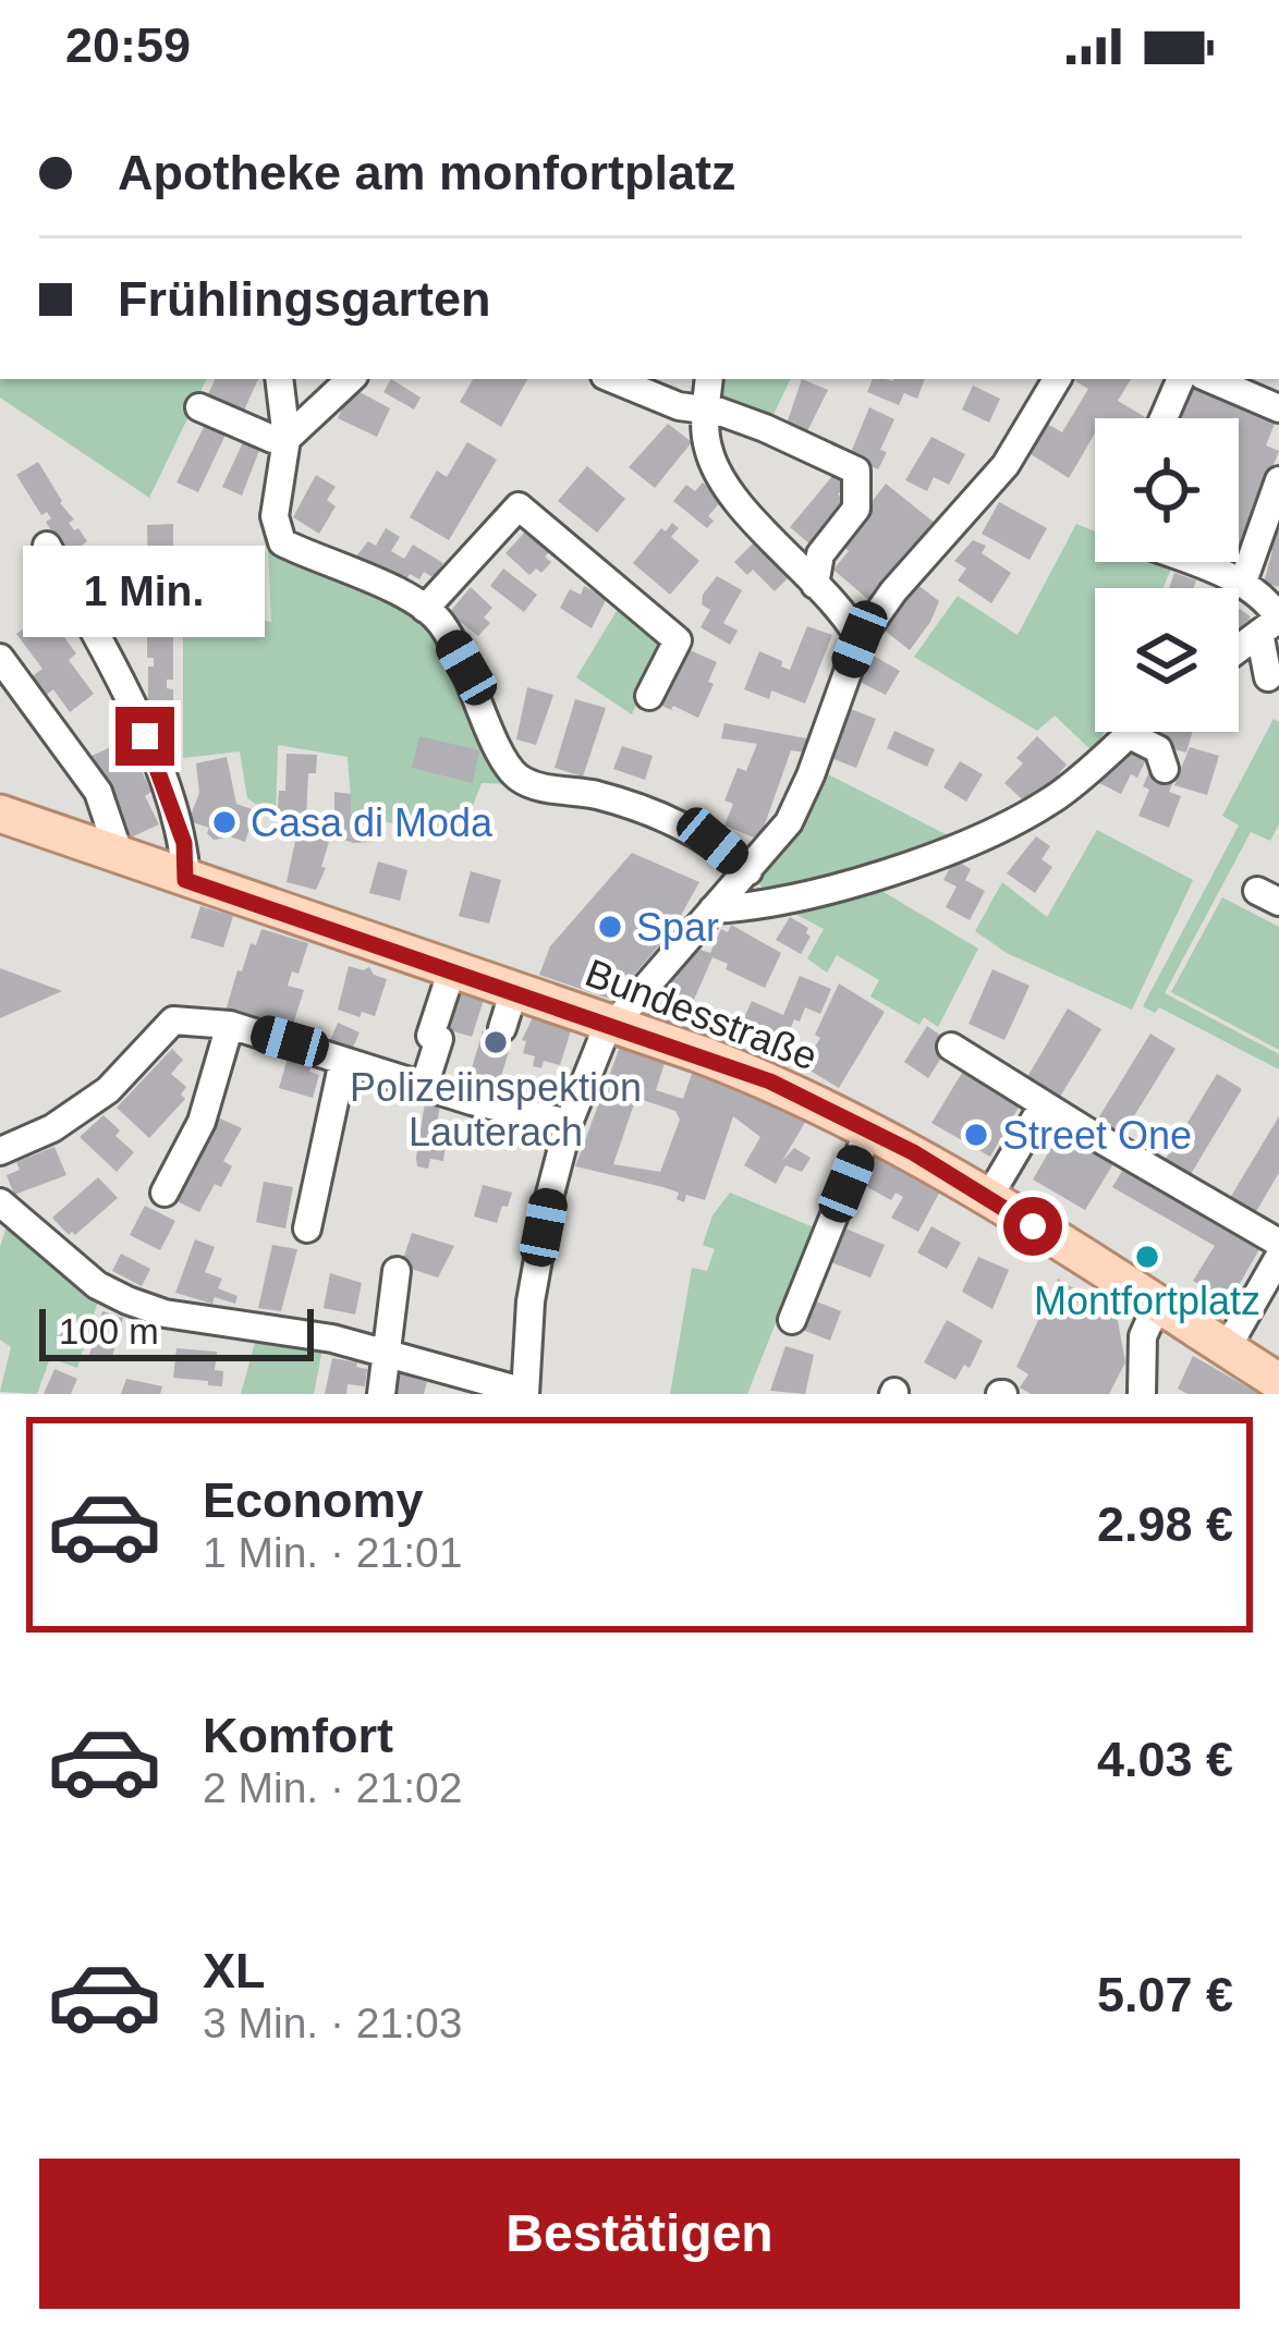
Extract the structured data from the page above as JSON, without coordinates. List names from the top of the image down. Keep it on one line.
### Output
{"streets":{"main road":["Bundesstraße"]},"places":["Casa di Moda","Spar","Polizeiinspektion Lauterach","Street One","Montfortplatz"],"scale_bar":"100 m","page":{"status":"20:59","banner":["Apotheke am monfortplatz","Frühlingsgarten"],"bubble":"1 Min.","scale":"100 m","list":[{"name":"Economy","note":"1 Min. · 21:01","value":"2.98 €"},{"name":"Komfort","note":"2 Min. · 21:02","value":"4.03 €"},{"name":"XL","note":"3 Min. · 21:03","value":"5.07 €"}],"buttons":"Bestätigen"}}
